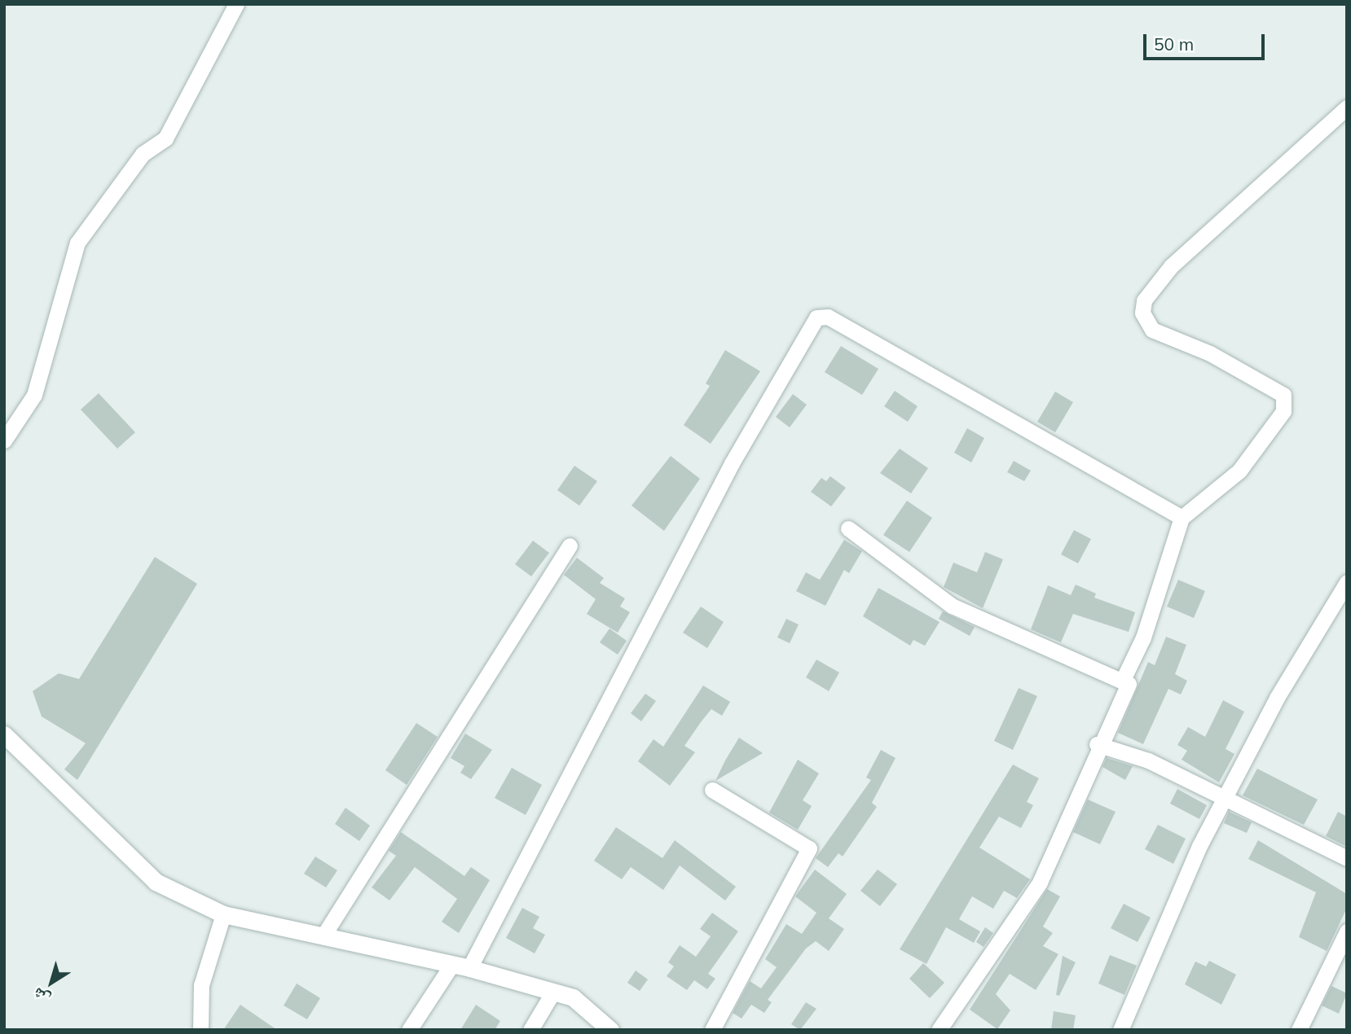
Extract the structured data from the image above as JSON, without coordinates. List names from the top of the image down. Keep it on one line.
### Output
{"scale_bar":"50 m","north":"bottom left"}
